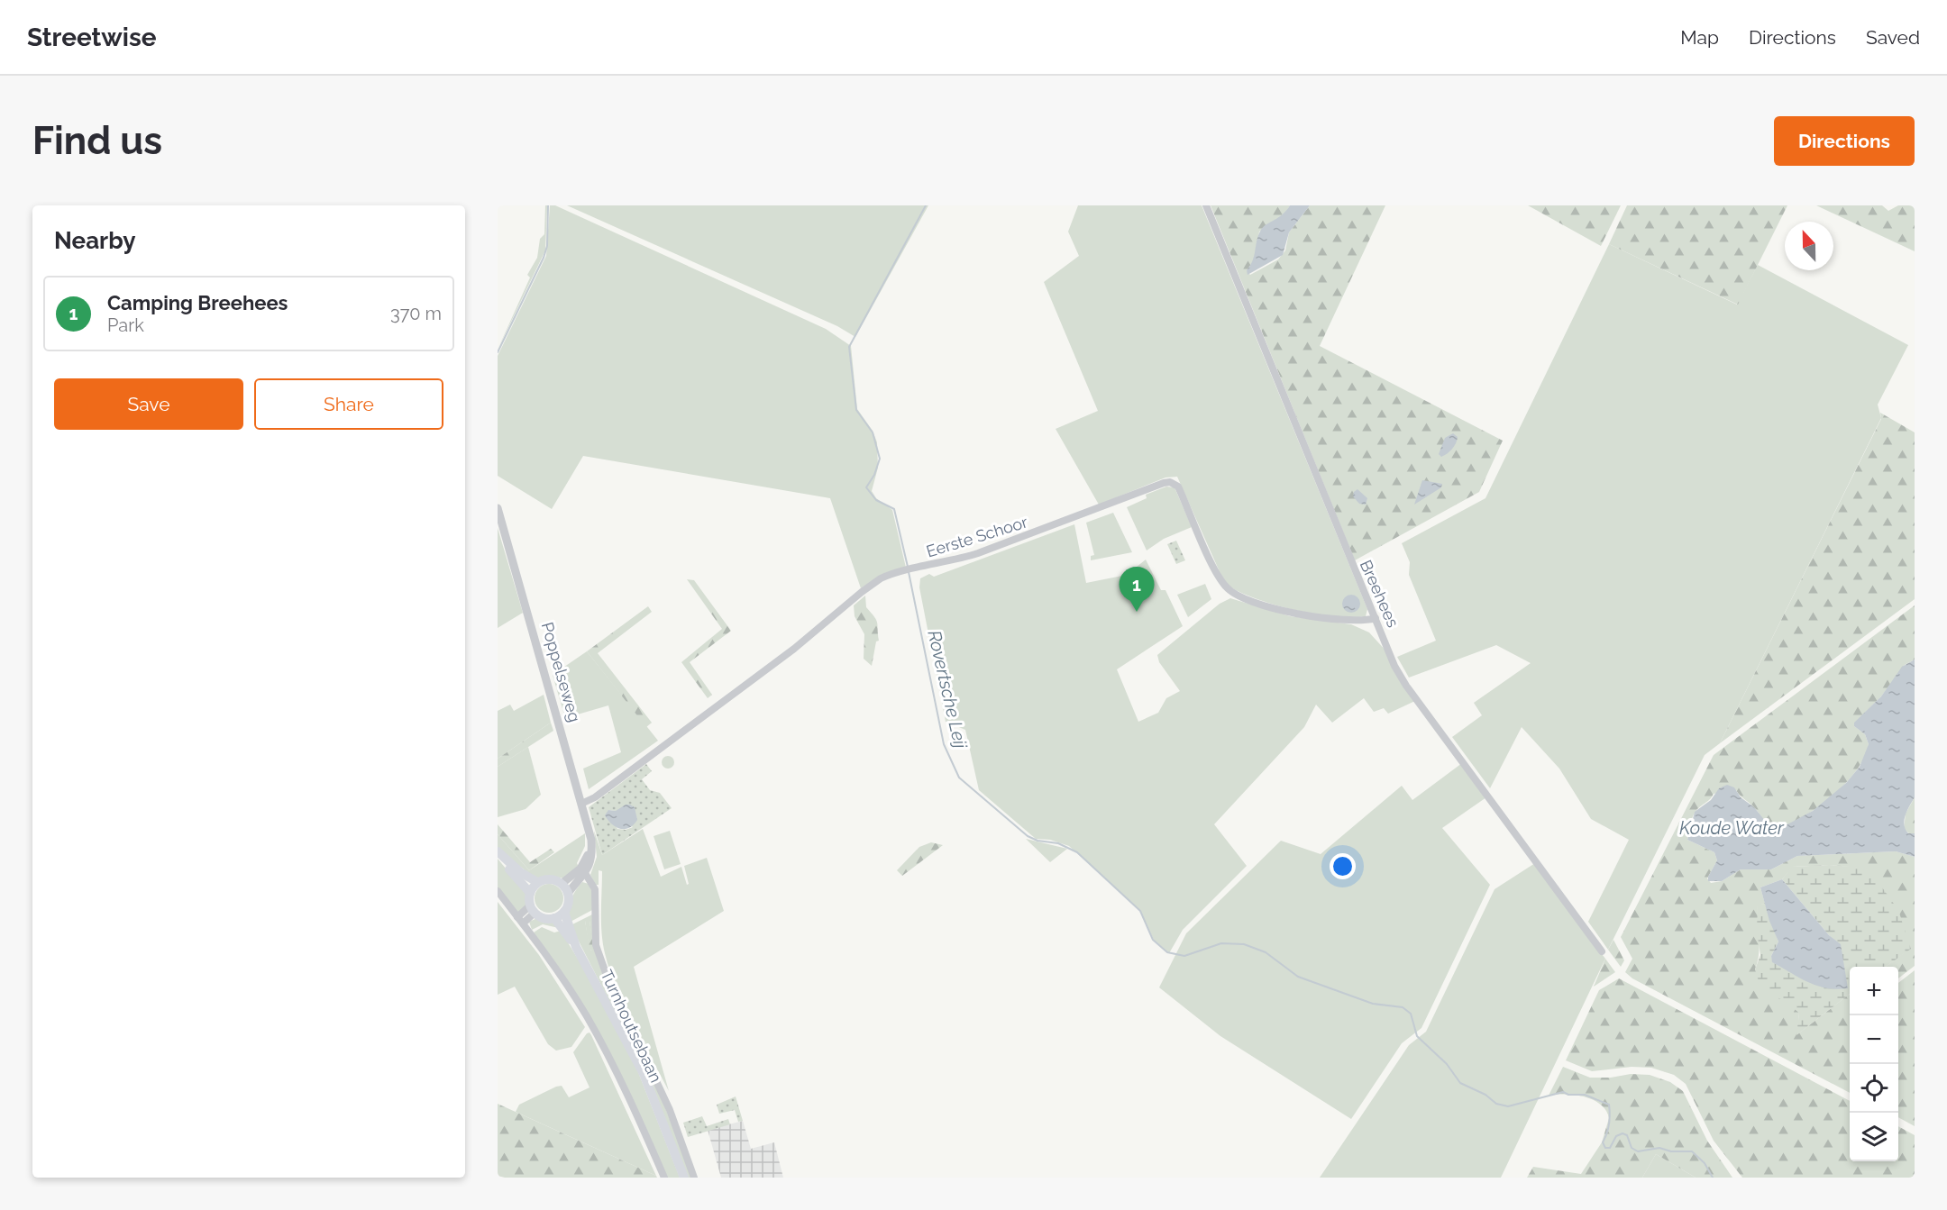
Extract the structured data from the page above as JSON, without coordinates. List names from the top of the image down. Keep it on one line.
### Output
{"streets":{"main road":["Turnhoutsebaan"],"street":["Eerste Schoor","Breehees","Poppelseweg"]},"crossings":[["Eerste Schoor","Breehees"],["Eerste Schoor","Poppelseweg"],["Poppelseweg","Turnhoutsebaan"]],"water":["Rovertsche Leij","Koude Water"],"north":"top","page":{"header":"Streetwise","nav":["Map","Directions","Saved"],"buttons":["Directions",["Save","Share"]],"title":"Find us","heading":"Nearby","list":[{"mark":"1","name":"Camping Breehees","note":"Park","value":"370 m"}],"pins":"1","map_buttons":["+","−"]}}
